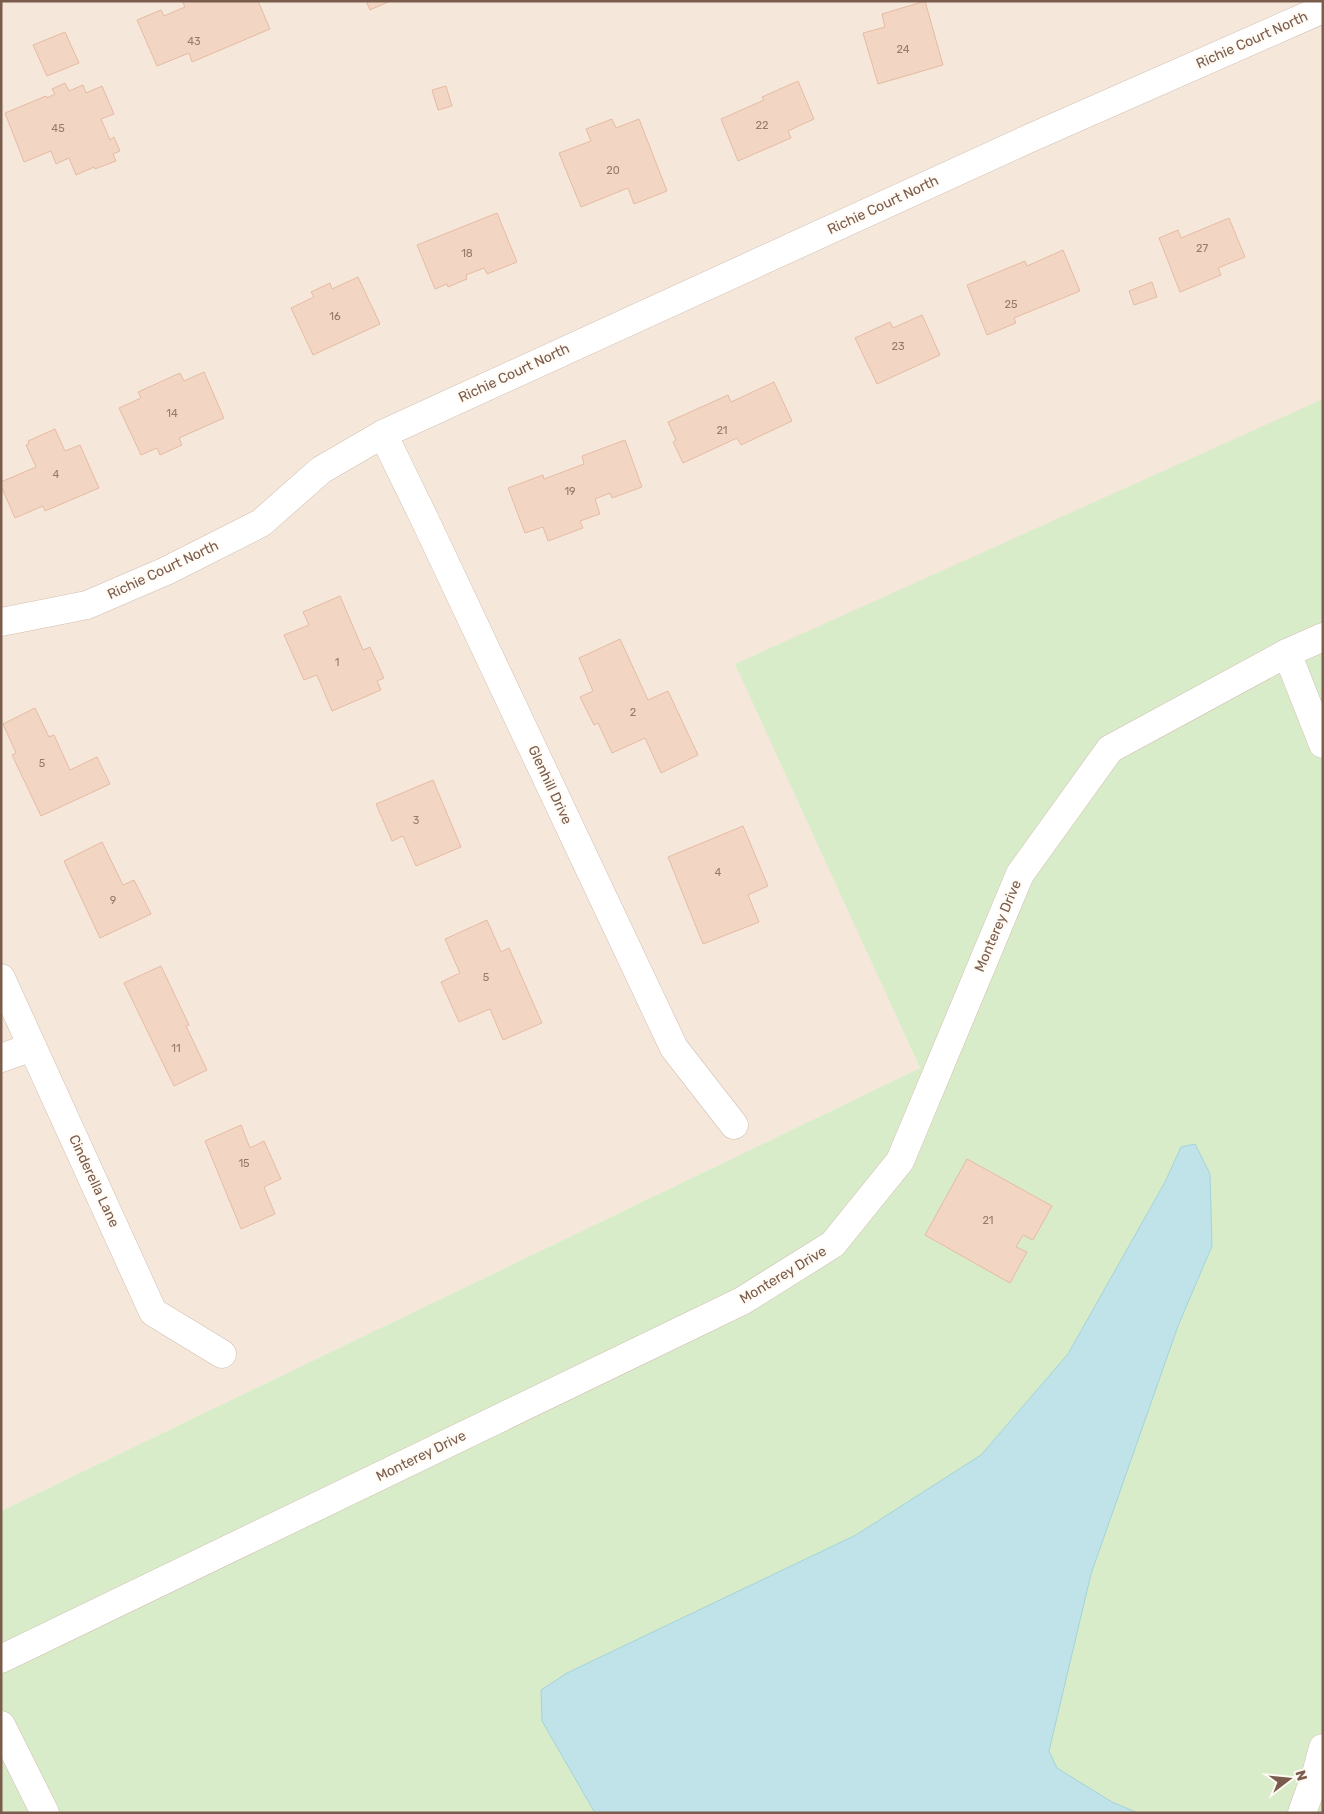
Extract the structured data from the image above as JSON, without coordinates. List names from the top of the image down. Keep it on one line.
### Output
{"streets":{"street":["Richie Court North","Glenhill Drive","Monterey Drive","Cinderella Lane"]},"crossings":[["Richie Court North","Glenhill Drive"]],"house_numbers":["43","24","22","45","20","27","18","25","16","23","14","21","4","19","1","2","5","3","4","9","5","11","15","21"],"north":"right"}
